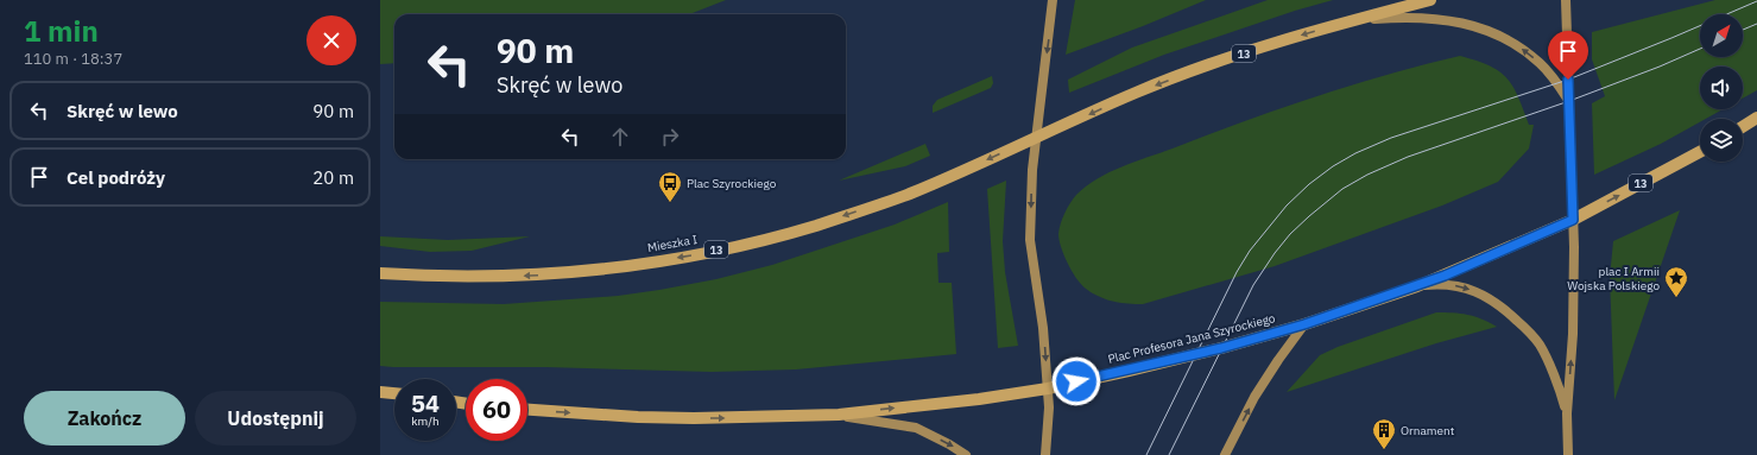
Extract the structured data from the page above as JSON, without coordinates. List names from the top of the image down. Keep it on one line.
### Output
{"streets":{"main road":["13","Mieszka I","Plac Profesora Jana Szyrockiego"]},"crossings":[["13","Mieszka I"],["13","Plac Profesora Jana Szyrockiego"]],"one_way":["Mieszka I"],"places":{"bus stop":["Plac Szyrockiego"],"place":["plac I Armii Wojska Polskiego"],"building":["Ornament"]},"north":"top right","page":{"heading":["1 min","110 m · 18:37"],"turn":["90 m","Skręć w lewo"],"list":[{"name":"Skręć w lewo","value":"90 m"},{"name":"Cel podróży","value":"20 m"}],"speed":"54 km/h","limit":"60","buttons":["Zakończ","Udostępnij"]}}
